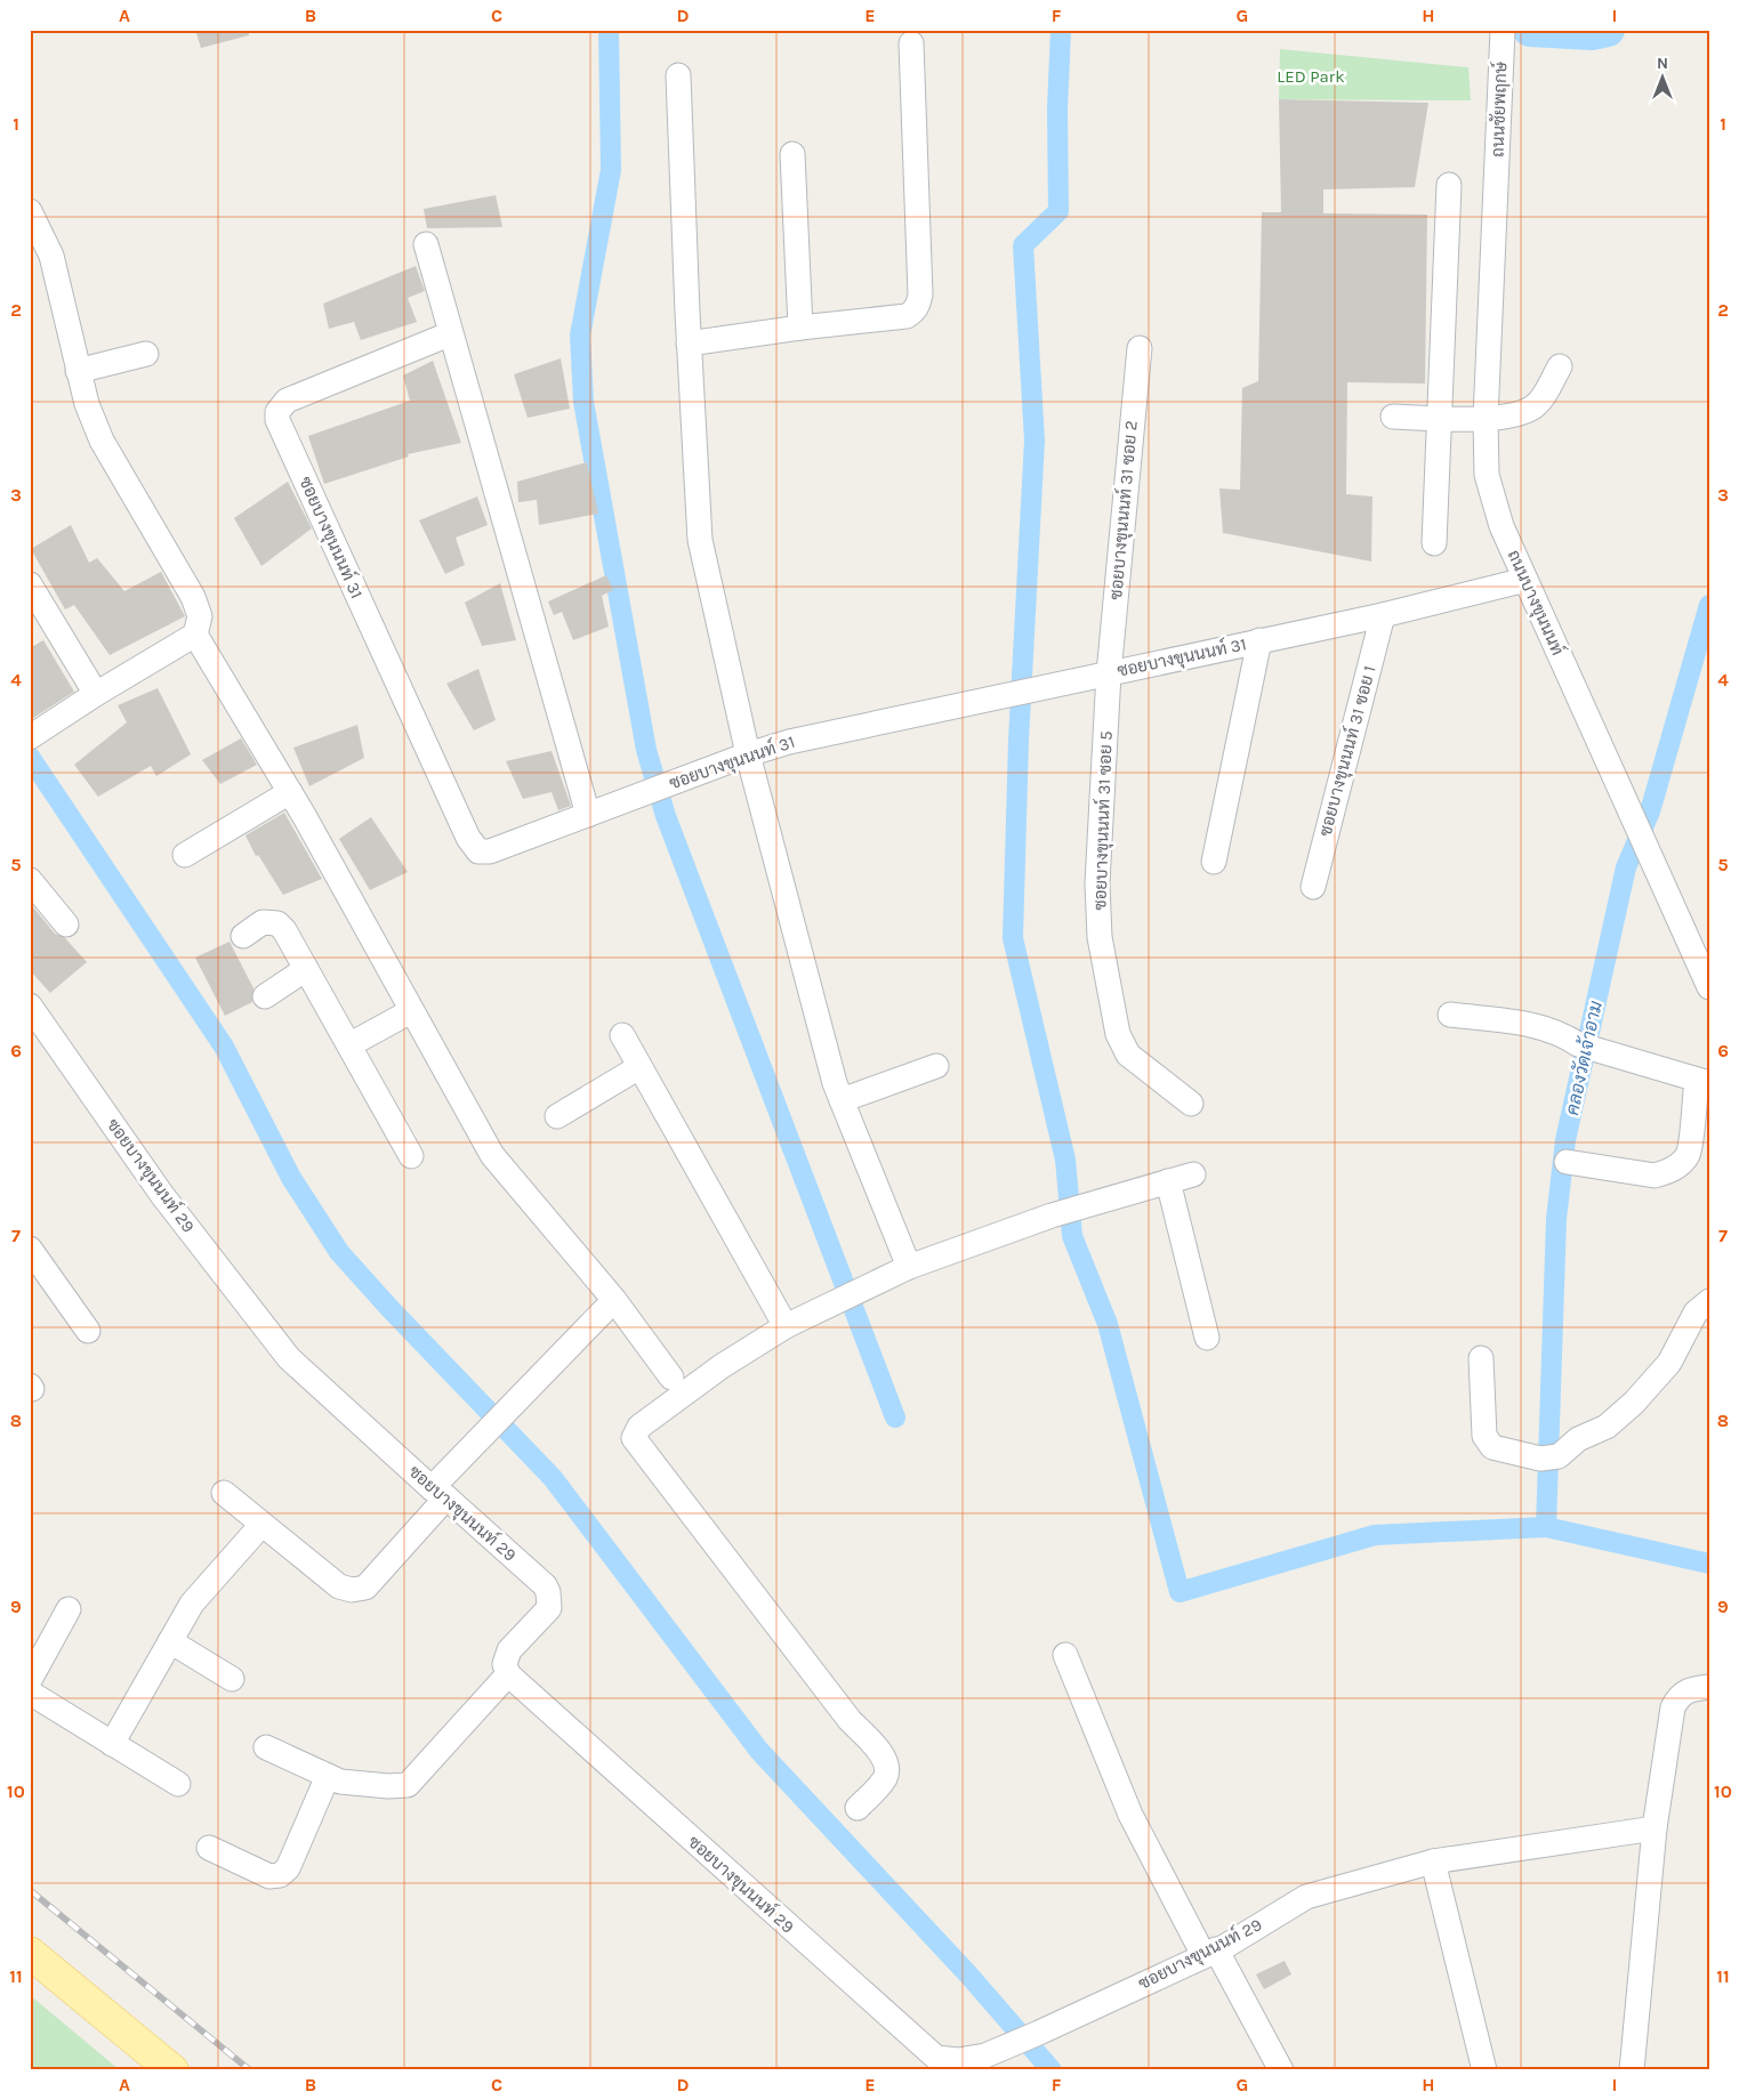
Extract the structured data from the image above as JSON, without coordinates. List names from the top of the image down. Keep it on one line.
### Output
{"streets":{"street":["ถนนชัยพฤกษ์","ซอยบางขุนนนท์ 31 ซอย 2","ซอยบางขุนนนท์ 31","ถนนบางขุนนนท์","ซอยบางขุนนนท์ 31 ซอย 1","ซอยบางขุนนนท์ 31 ซอย 5","ซอยบางขุนนนท์ 29"]},"crossings":[["ถนนชัยพฤกษ์","ถนนบางขุนนนท์"],["ซอยบางขุนนนท์ 31 ซอย 2","ซอยบางขุนนนท์ 31"],["ซอยบางขุนนนท์ 31 ซอย 2","ซอยบางขุนนนท์ 31 ซอย 5"],["ซอยบางขุนนนท์ 31","ถนนบางขุนนนท์"],["ซอยบางขุนนนท์ 31","ซอยบางขุนนนท์ 31 ซอย 1"],["ซอยบางขุนนนท์ 31","ซอยบางขุนนนท์ 31 ซอย 5"]],"water":["คลองวัดเจ้าอาม"],"parks":["LED Park"],"north":"top","grid":{"columns":["A","B","C","D","E","F","G","H","I"],"rows":["1","2","3","4","5","6","7","8","9","10","11"]}}
